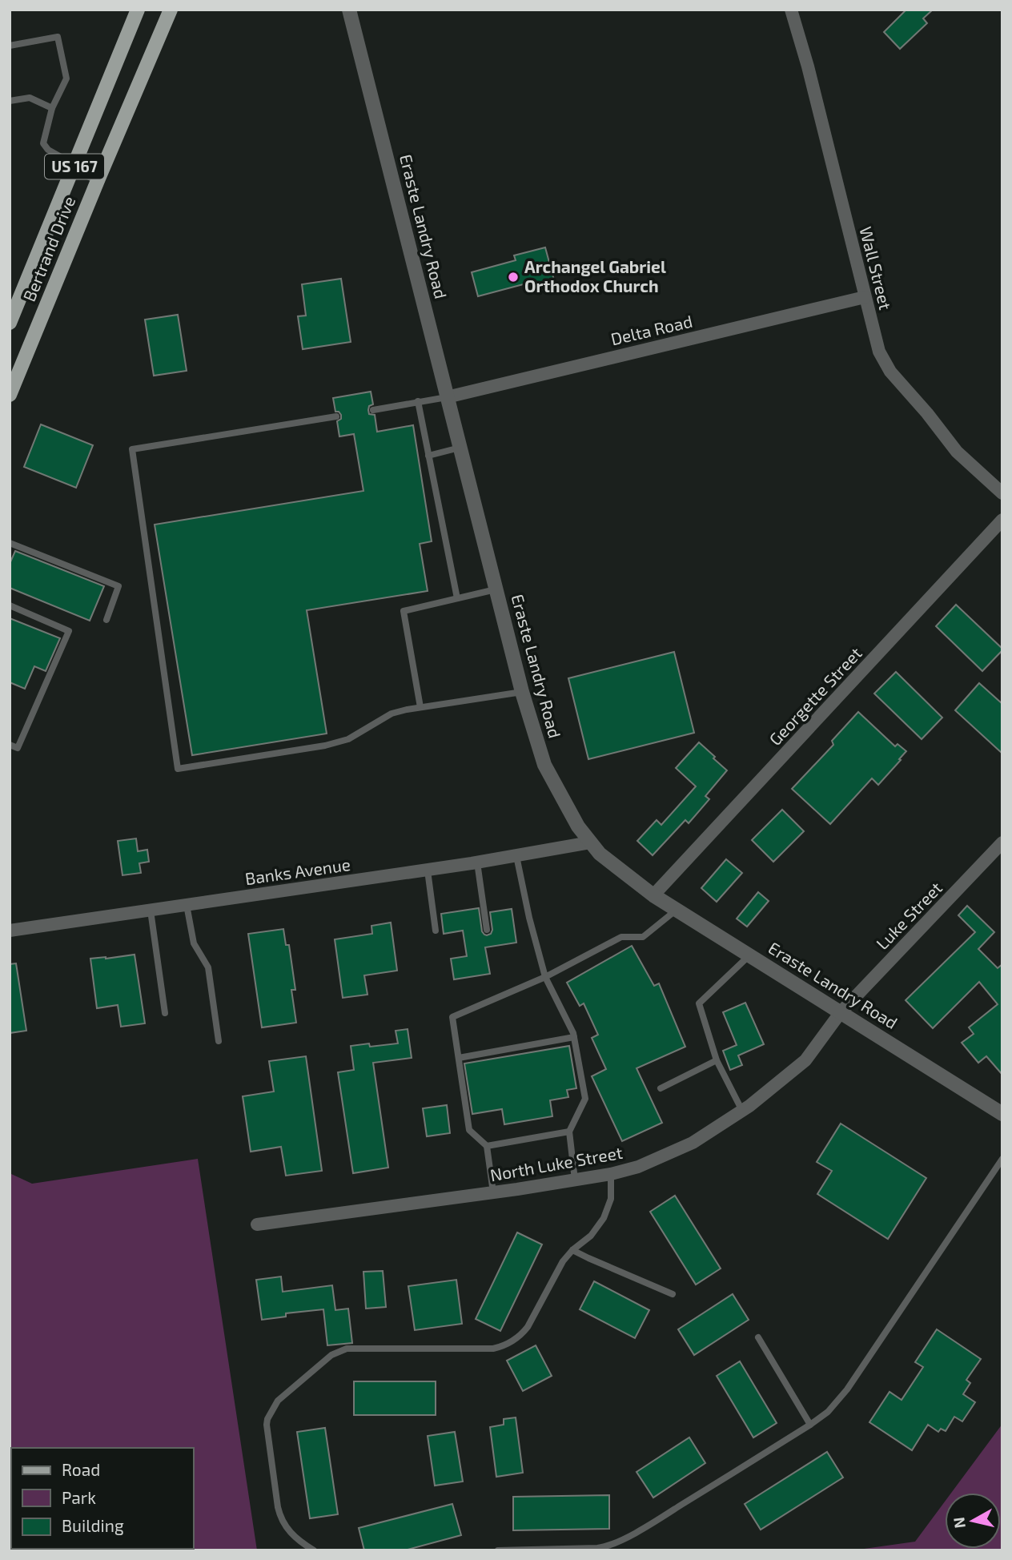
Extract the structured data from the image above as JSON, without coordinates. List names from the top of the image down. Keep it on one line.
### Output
{"streets":{"main road":["US 167","Bertrand Drive"],"street":["Eraste Landry Road","Wall Street","Delta Road","Georgette Street","Banks Avenue","Luke Street","North Luke Street"]},"crossings":[["Eraste Landry Road","Delta Road"],["Eraste Landry Road","Georgette Street"],["Eraste Landry Road","Banks Avenue"],["Eraste Landry Road","Luke Street"],["Eraste Landry Road","North Luke Street"],["Wall Street","Delta Road"],["Luke Street","North Luke Street"]],"places":["Archangel Gabriel Orthodox Church"],"legend":["Road","Park","Building"],"north":"left"}
